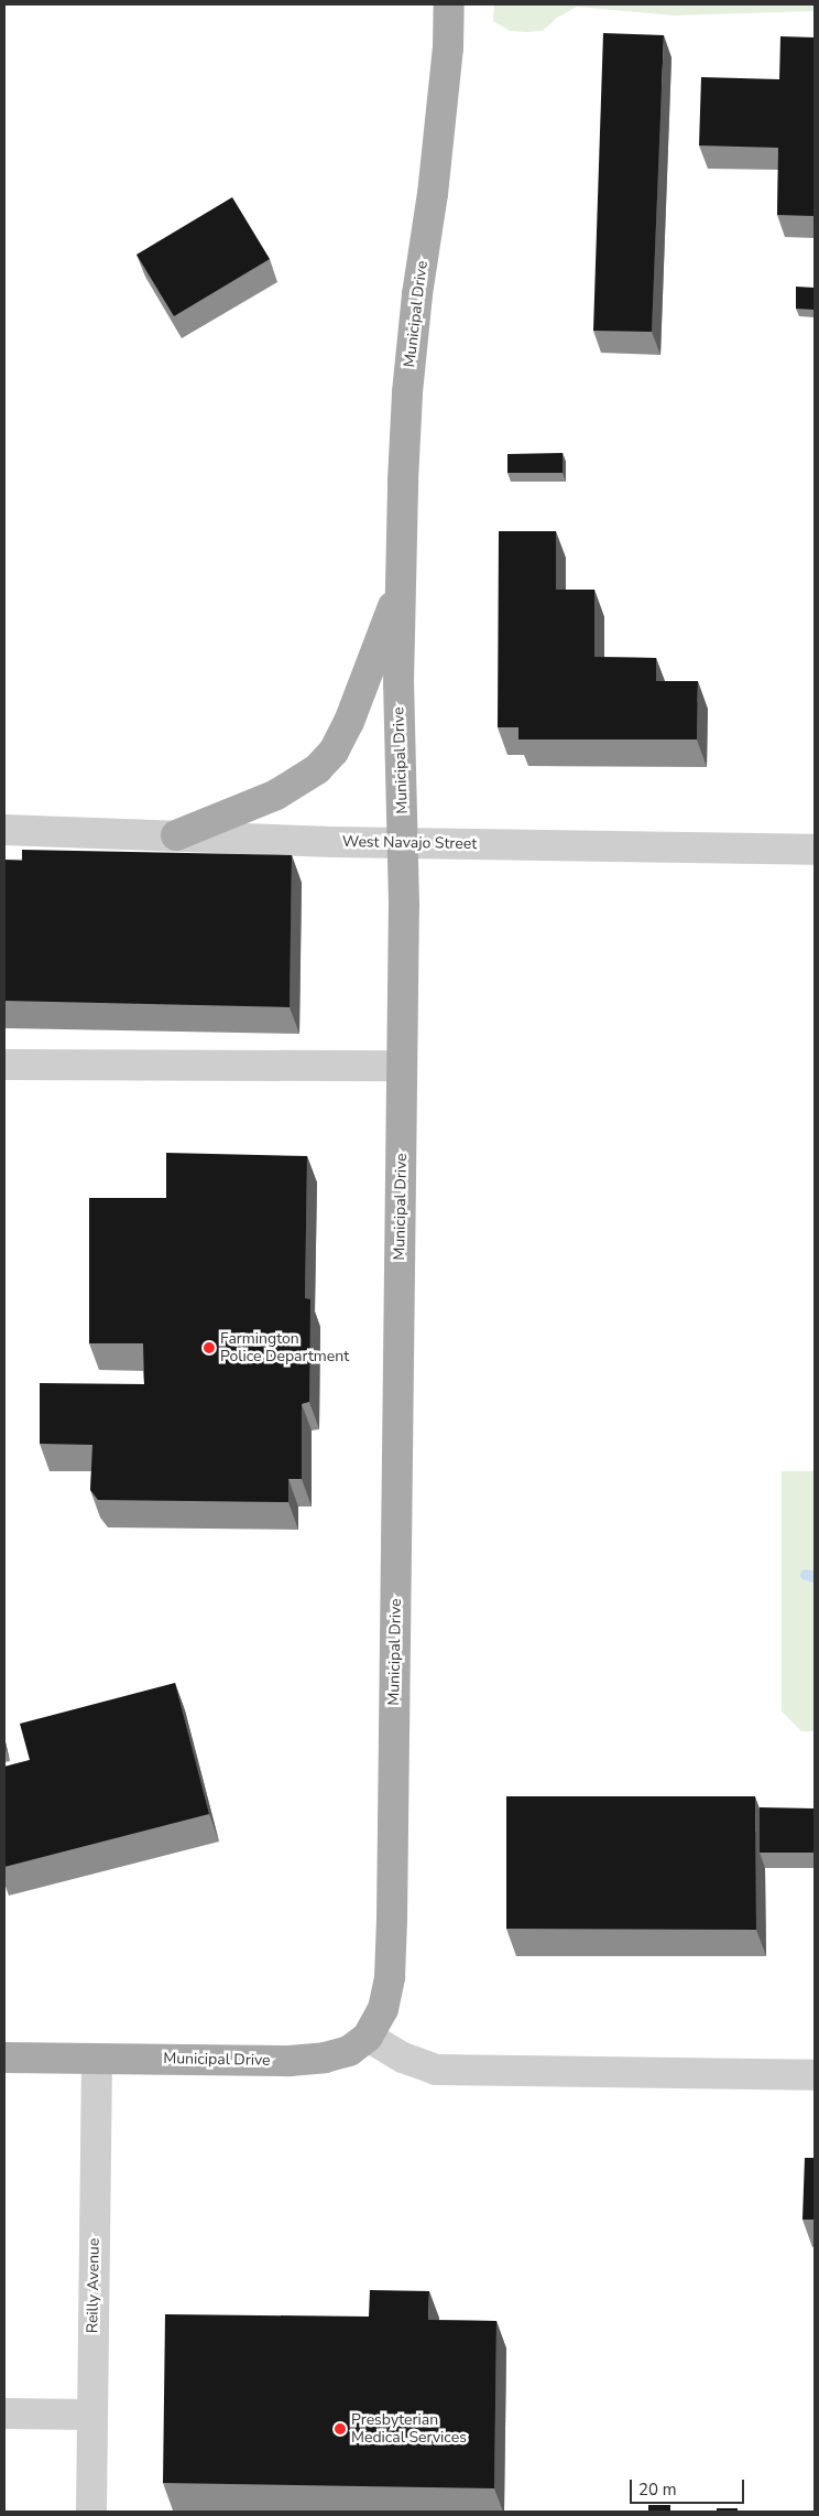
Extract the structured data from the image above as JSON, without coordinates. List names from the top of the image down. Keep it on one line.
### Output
{"streets":{"main road":["Municipal Drive"],"street":["West Navajo Street","Reilly Avenue"]},"crossings":[["Municipal Drive","West Navajo Street"],["Municipal Drive","Reilly Avenue"]],"places":["Farmington Police Department","Presbyterian Medical Services"],"scale_bar":"20 m"}
